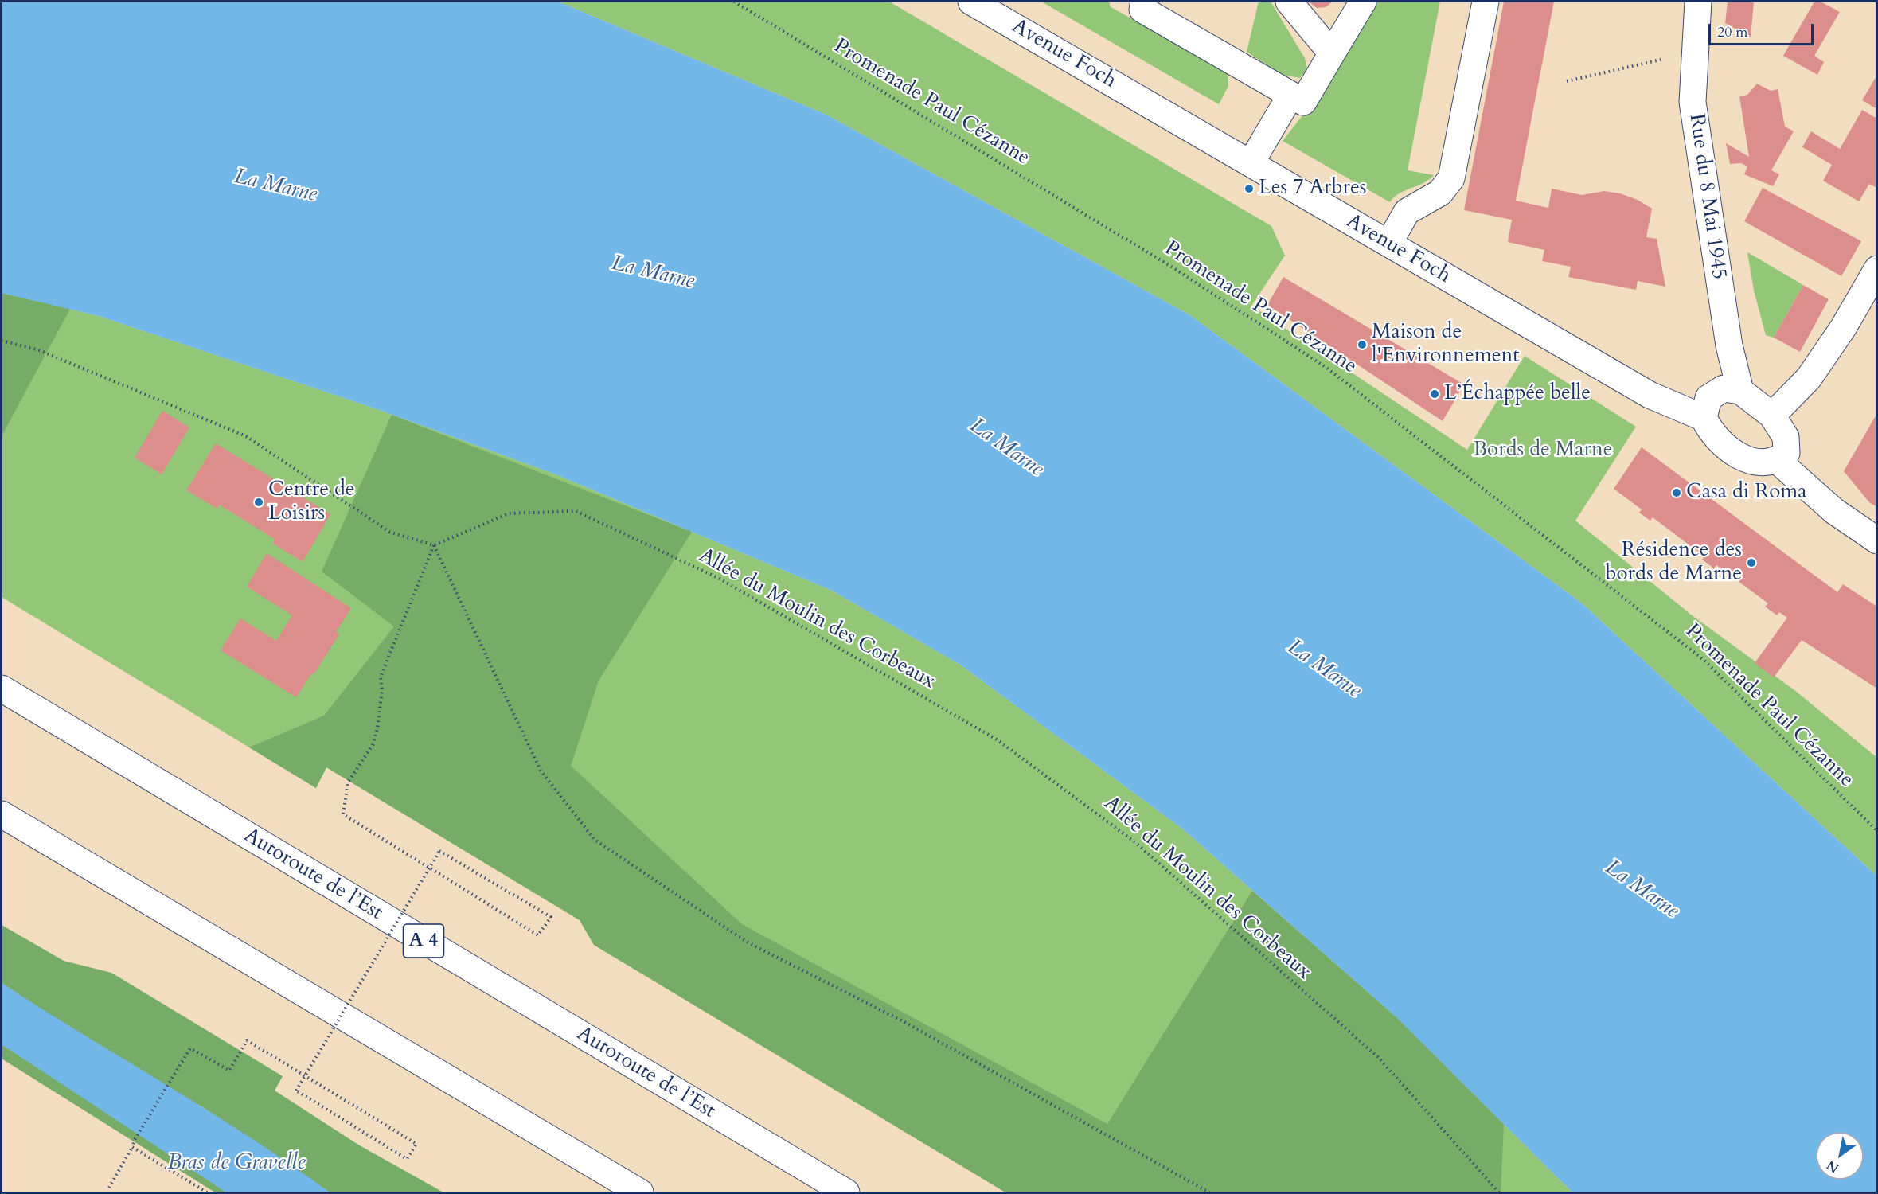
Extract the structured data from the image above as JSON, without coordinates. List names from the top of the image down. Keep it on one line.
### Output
{"streets":{"main road":["Avenue Foch","Rue du 8 Mai 1945","Autoroute de l’Est","A 4"],"path":["Promenade Paul Cézanne","Allée du Moulin des Corbeaux"]},"crossings":[["Avenue Foch","Rue du 8 Mai 1945"]],"water":["La Marne","Bras de Gravelle"],"parks":["Bords de Marne"],"places":["Les 7 Arbres","Maison de l'Environnement","L’Échappée belle","Casa di Roma","Centre de Loisirs","Résidence des bords de Marne"],"scale_bar":"20 m","north":"bottom left"}
